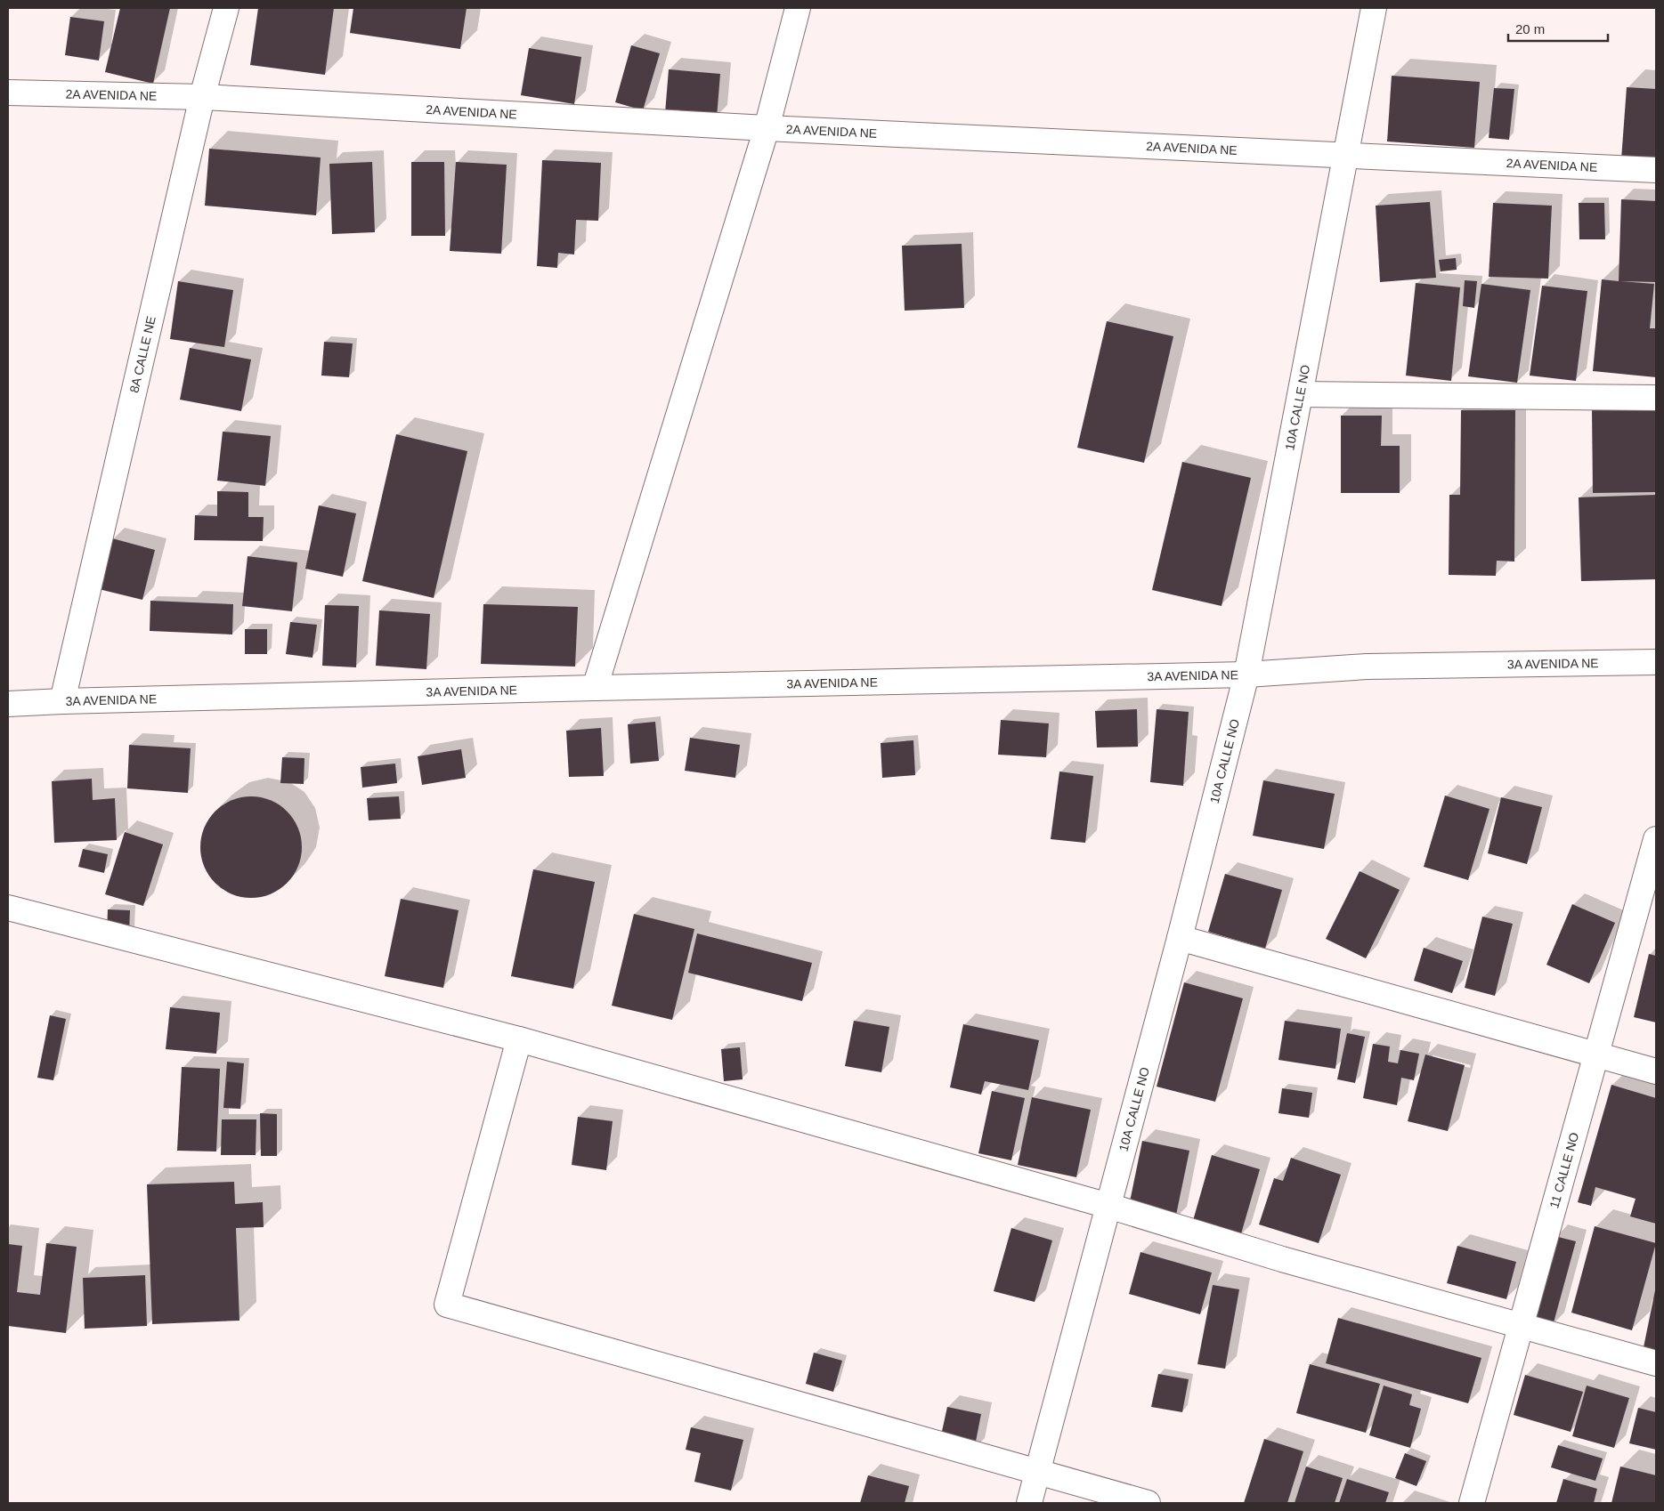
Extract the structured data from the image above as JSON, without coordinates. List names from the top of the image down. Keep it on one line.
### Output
{"streets":{"street":["2A AVENIDA NE","8A CALLE NE","10A CALLE NO","3A AVENIDA NE","11 CALLE NO"]},"crossings":[["2A AVENIDA NE","8A CALLE NE"],["2A AVENIDA NE","10A CALLE NO"],["8A CALLE NE","3A AVENIDA NE"],["10A CALLE NO","3A AVENIDA NE"]],"scale_bar":"20 m"}
